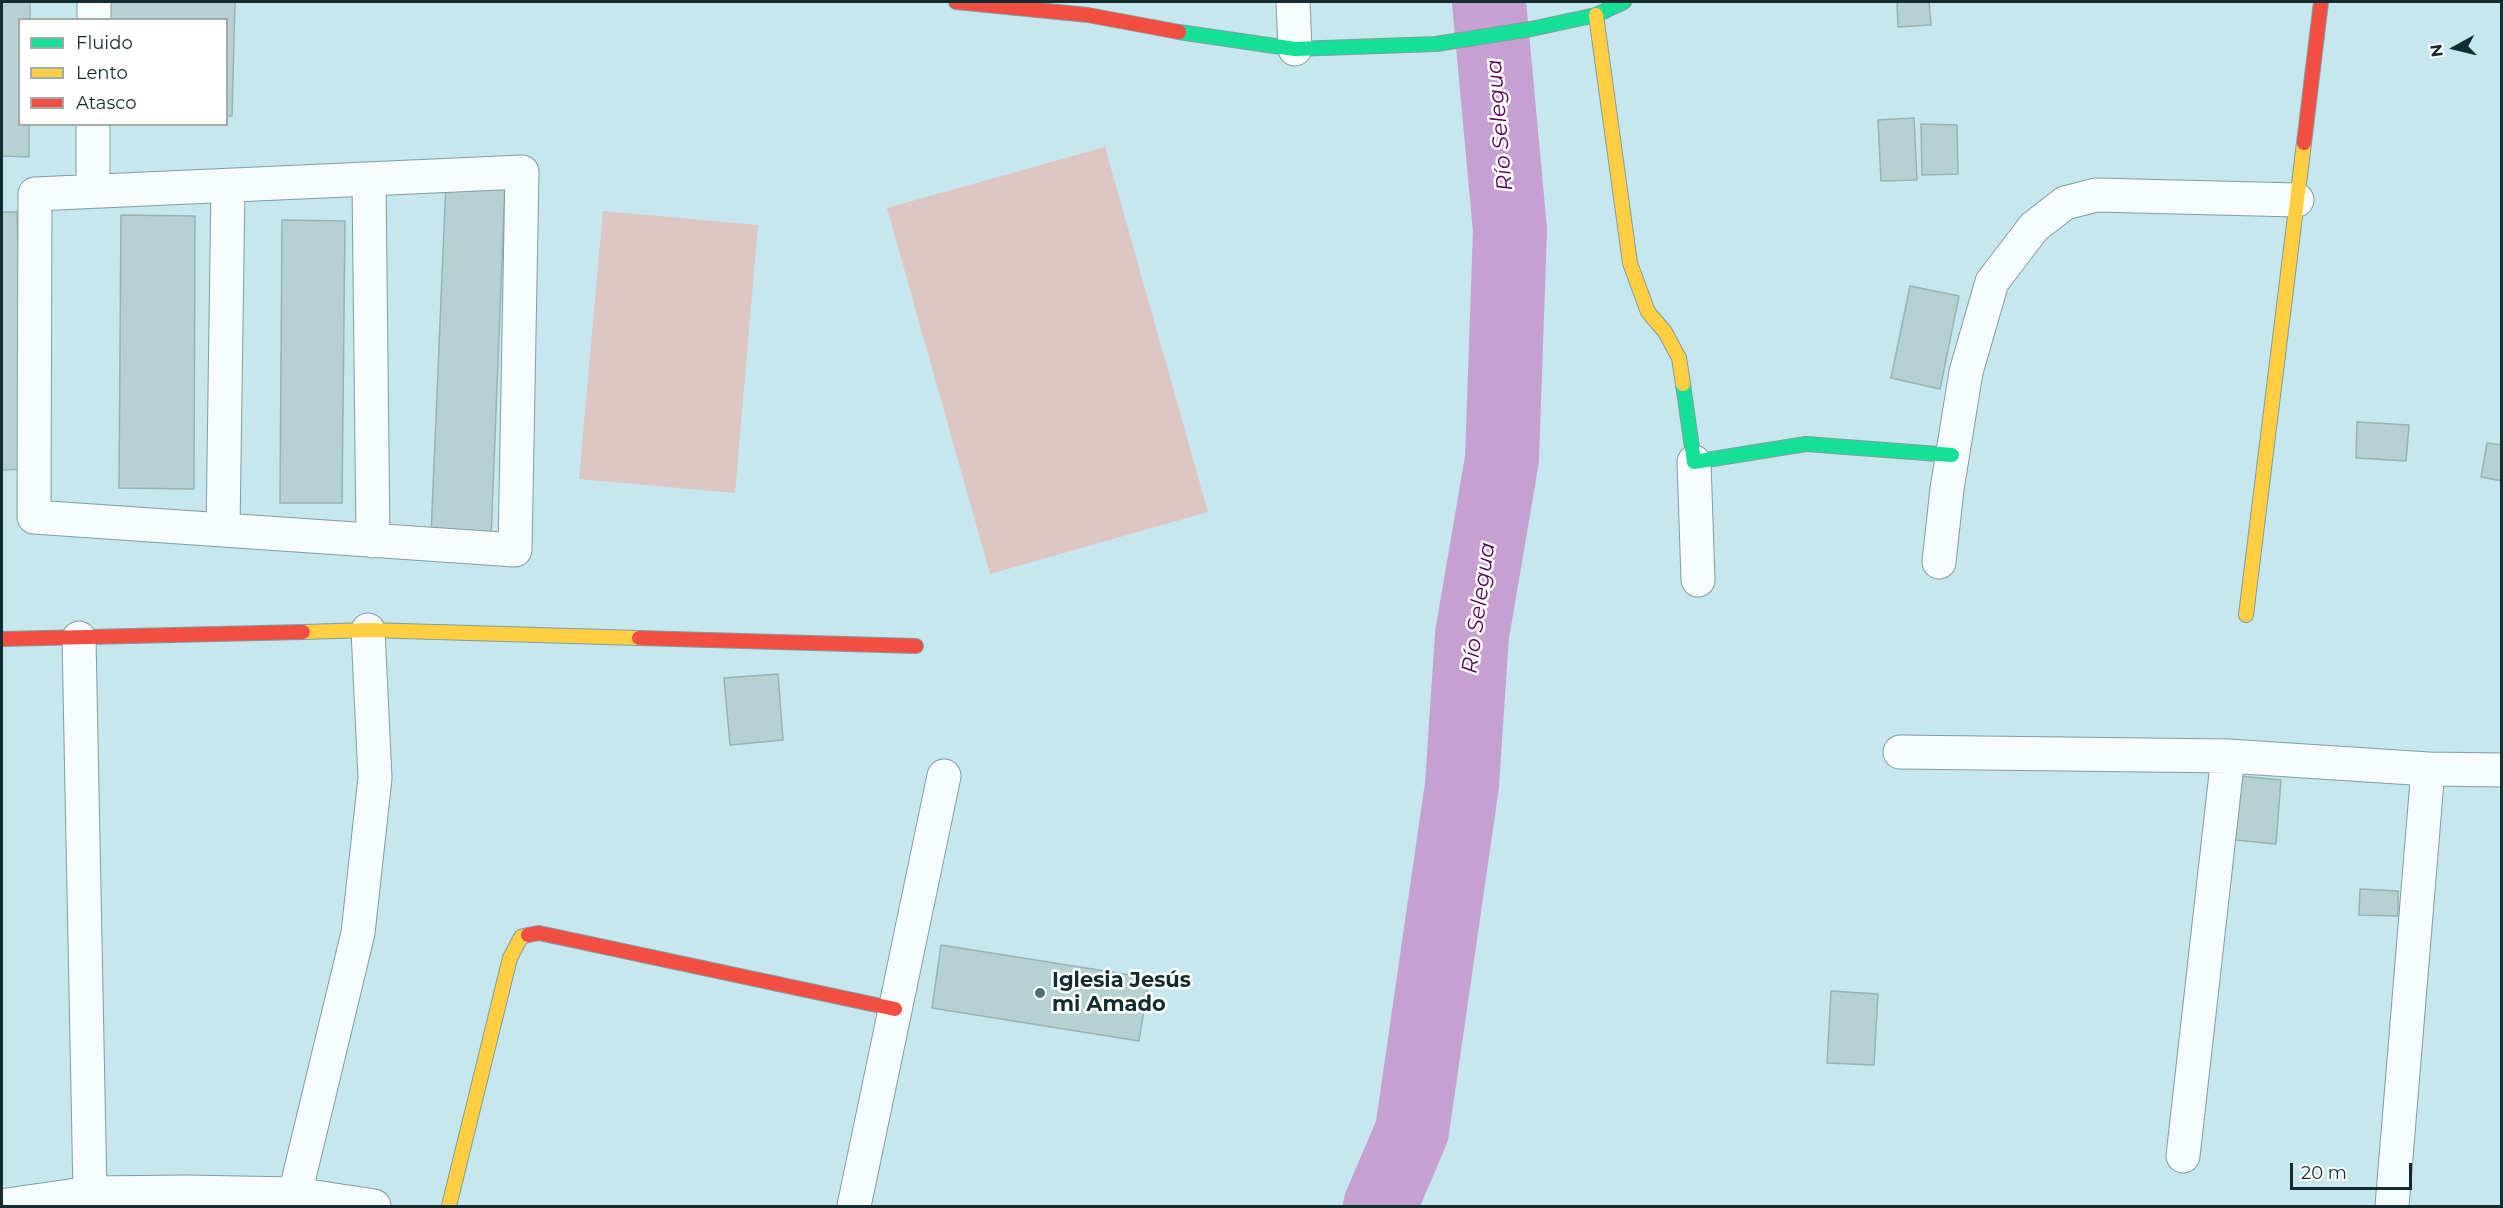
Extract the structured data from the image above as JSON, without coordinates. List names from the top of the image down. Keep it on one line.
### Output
{"water":["Río Selegua"],"places":["Iglesia Jesús mi Amado"],"legend":["Fluido","Lento","Atasco"],"scale_bar":"20 m","north":"left"}
